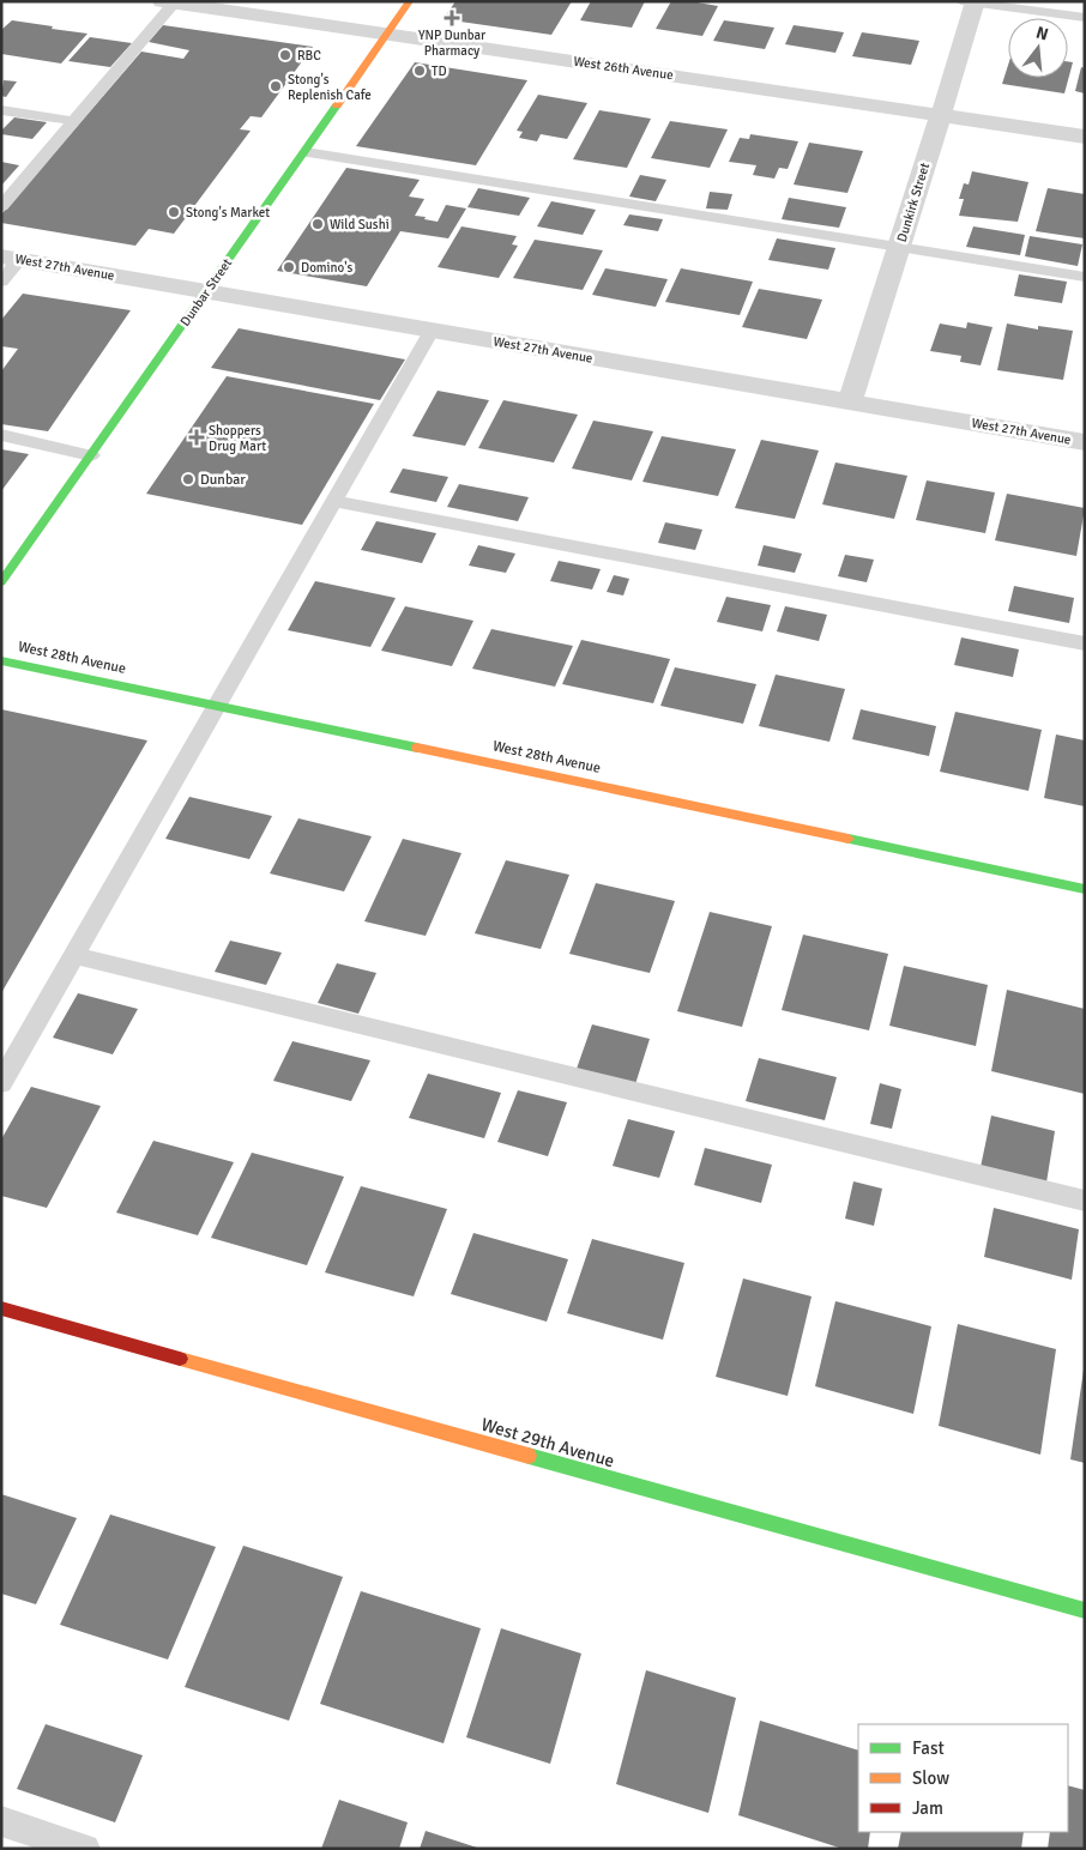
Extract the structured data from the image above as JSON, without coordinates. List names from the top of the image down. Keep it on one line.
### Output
{"streets":{"street":["West 26th Avenue","Dunkirk Street","West 27th Avenue","Dunbar Street","West 28th Avenue","West 29th Avenue"]},"crossings":[["West 26th Avenue","Dunkirk Street"],["West 26th Avenue","Dunbar Street"],["Dunkirk Street","West 27th Avenue"],["West 27th Avenue","Dunbar Street"]],"places":{"health":["YNP Dunbar Pharmacy","Shoppers Drug Mart"],"other":["RBC","TD","Stong's Replenish Cafe","Stong's Market","Wild Sushi","Domino's","Dunbar"]},"legend":["Fast","Slow","Jam"],"north":"top"}
